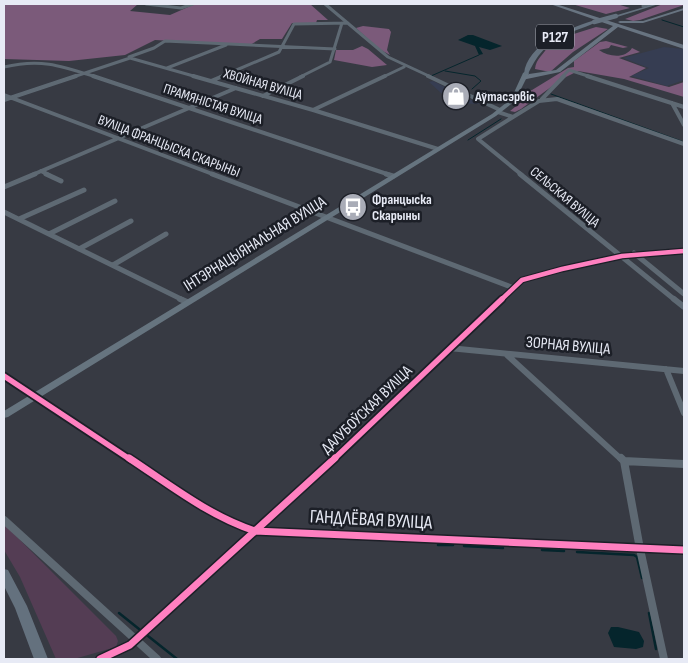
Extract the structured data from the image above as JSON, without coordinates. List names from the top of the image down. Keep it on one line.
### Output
{"streets":{"highway":["Р127"],"main road":["ІНТЭРНАЦЫЯНАЛЬНАЯ ВУЛІЦА"],"street":["ХВОЙНАЯ ВУЛІЦА","ПРАМЯНІСТАЯ ВУЛІЦА","ВУЛІЦА ФРАНЦЫСКА СКАРЫНЫ","СЕЛЬСКАЯ ВУЛІЦА","ЗОРНАЯ ВУЛІЦА","ДАЛУБОЎСКАЯ ВУЛІЦА","ГАНДЛЁВАЯ ВУЛІЦА"]},"crossings":[["Р127","ІНТЭРНАЦЫЯНАЛЬНАЯ ВУЛІЦА"],["ХВОЙНАЯ ВУЛІЦА","ІНТЭРНАЦЫЯНАЛЬНАЯ ВУЛІЦА"],["ПРАМЯНІСТАЯ ВУЛІЦА","ІНТЭРНАЦЫЯНАЛЬНАЯ ВУЛІЦА"],["ВУЛІЦА ФРАНЦЫСКА СКАРЫНЫ","ІНТЭРНАЦЫЯНАЛЬНАЯ ВУЛІЦА"],["ВУЛІЦА ФРАНЦЫСКА СКАРЫНЫ","ДАЛУБОЎСКАЯ ВУЛІЦА"],["СЕЛЬСКАЯ ВУЛІЦА","ДАЛУБОЎСКАЯ ВУЛІЦА"],["ІНТЭРНАЦЫЯНАЛЬНАЯ ВУЛІЦА","ГАНДЛЁВАЯ ВУЛІЦА"],["ЗОРНАЯ ВУЛІЦА","ДАЛУБОЎСКАЯ ВУЛІЦА"],["ДАЛУБОЎСКАЯ ВУЛІЦА","ГАНДЛЁВАЯ ВУЛІЦА"]],"places":{"shop":["Аўтасэрвіс"],"bus stop":["Францыска Скарыны"]}}
